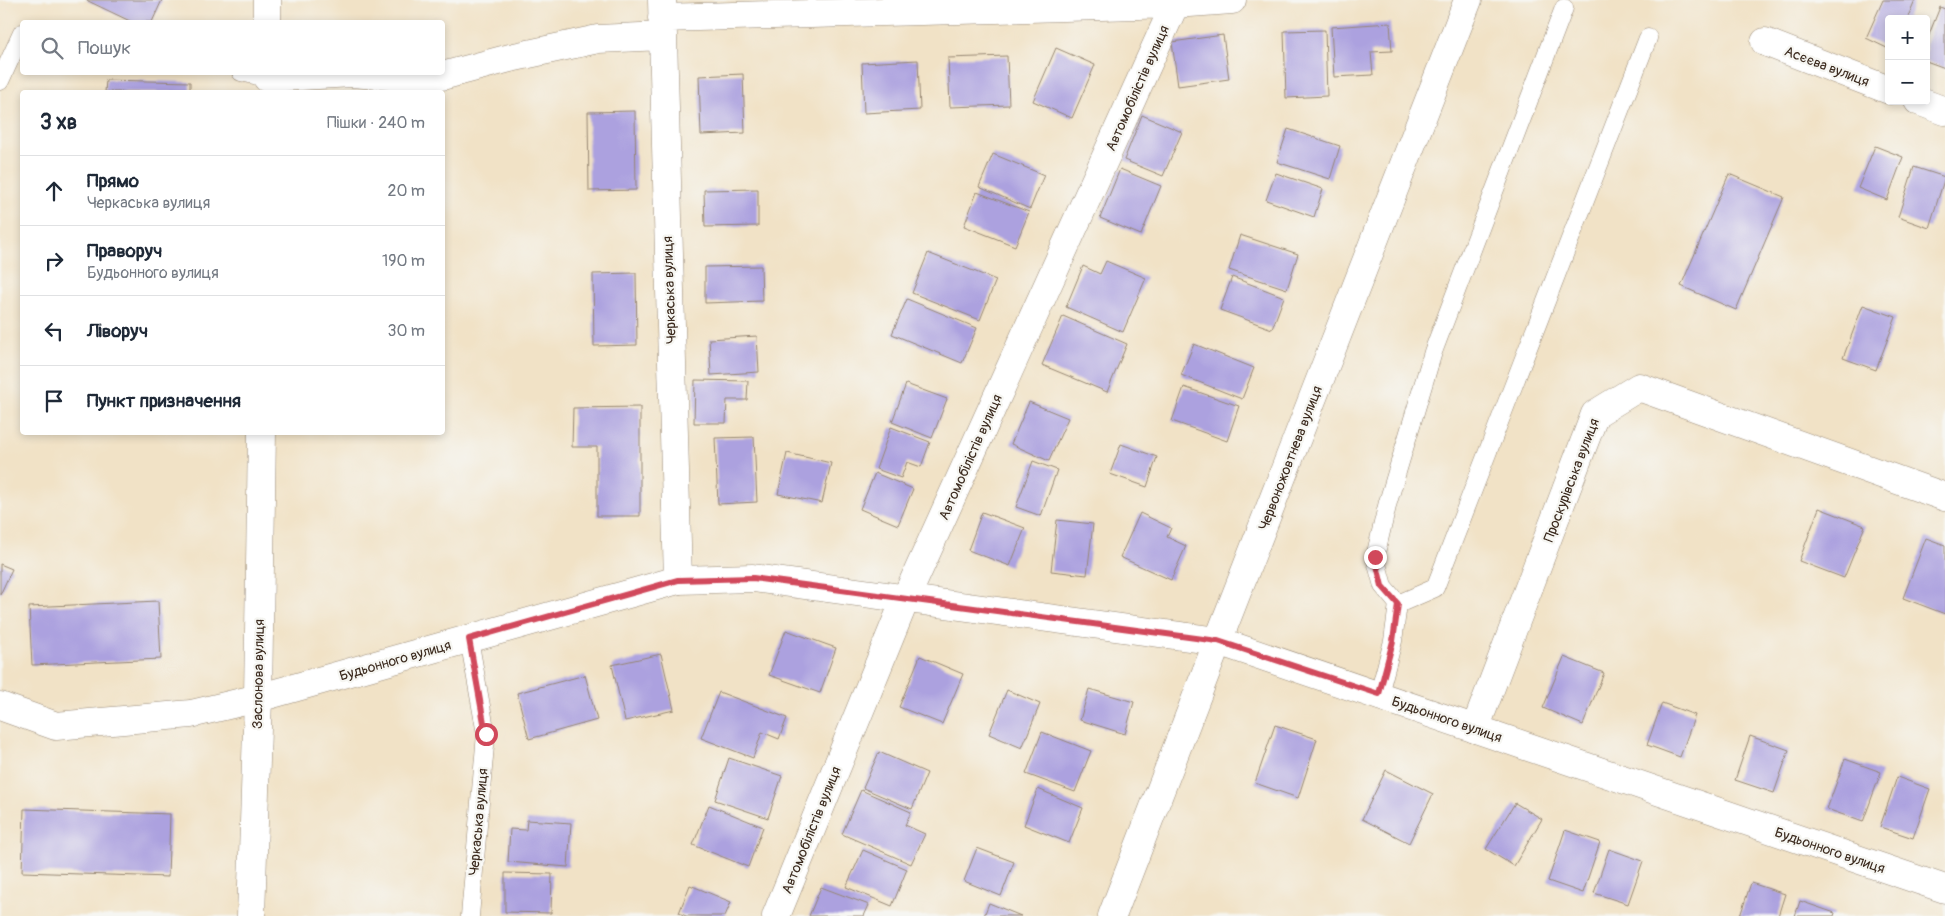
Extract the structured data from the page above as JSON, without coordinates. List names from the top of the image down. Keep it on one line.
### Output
{"streets":{"street":["Асєєва вулиця","Автомобілістів вулиця","Черкаська вулиця","Червоножовтнева вулиця","Проскурівська вулиця","Будьонного вулиця","Заслонова вулиця"]},"crossings":[["Автомобілістів вулиця","Будьонного вулиця"],["Черкаська вулиця","Будьонного вулиця"],["Червоножовтнева вулиця","Будьонного вулиця"],["Проскурівська вулиця","Будьонного вулиця"],["Будьонного вулиця","Заслонова вулиця"]],"page":{"map_buttons":["+","−"],"search":"Пошук","heading":["3 хв","Пішки · 240 m"],"list":[["Прямо","Черкаська вулиця","20 m"],["Праворуч","Будьонного вулиця","190 m"],["Ліворуч","30 m"],"Пункт призначення"]}}
